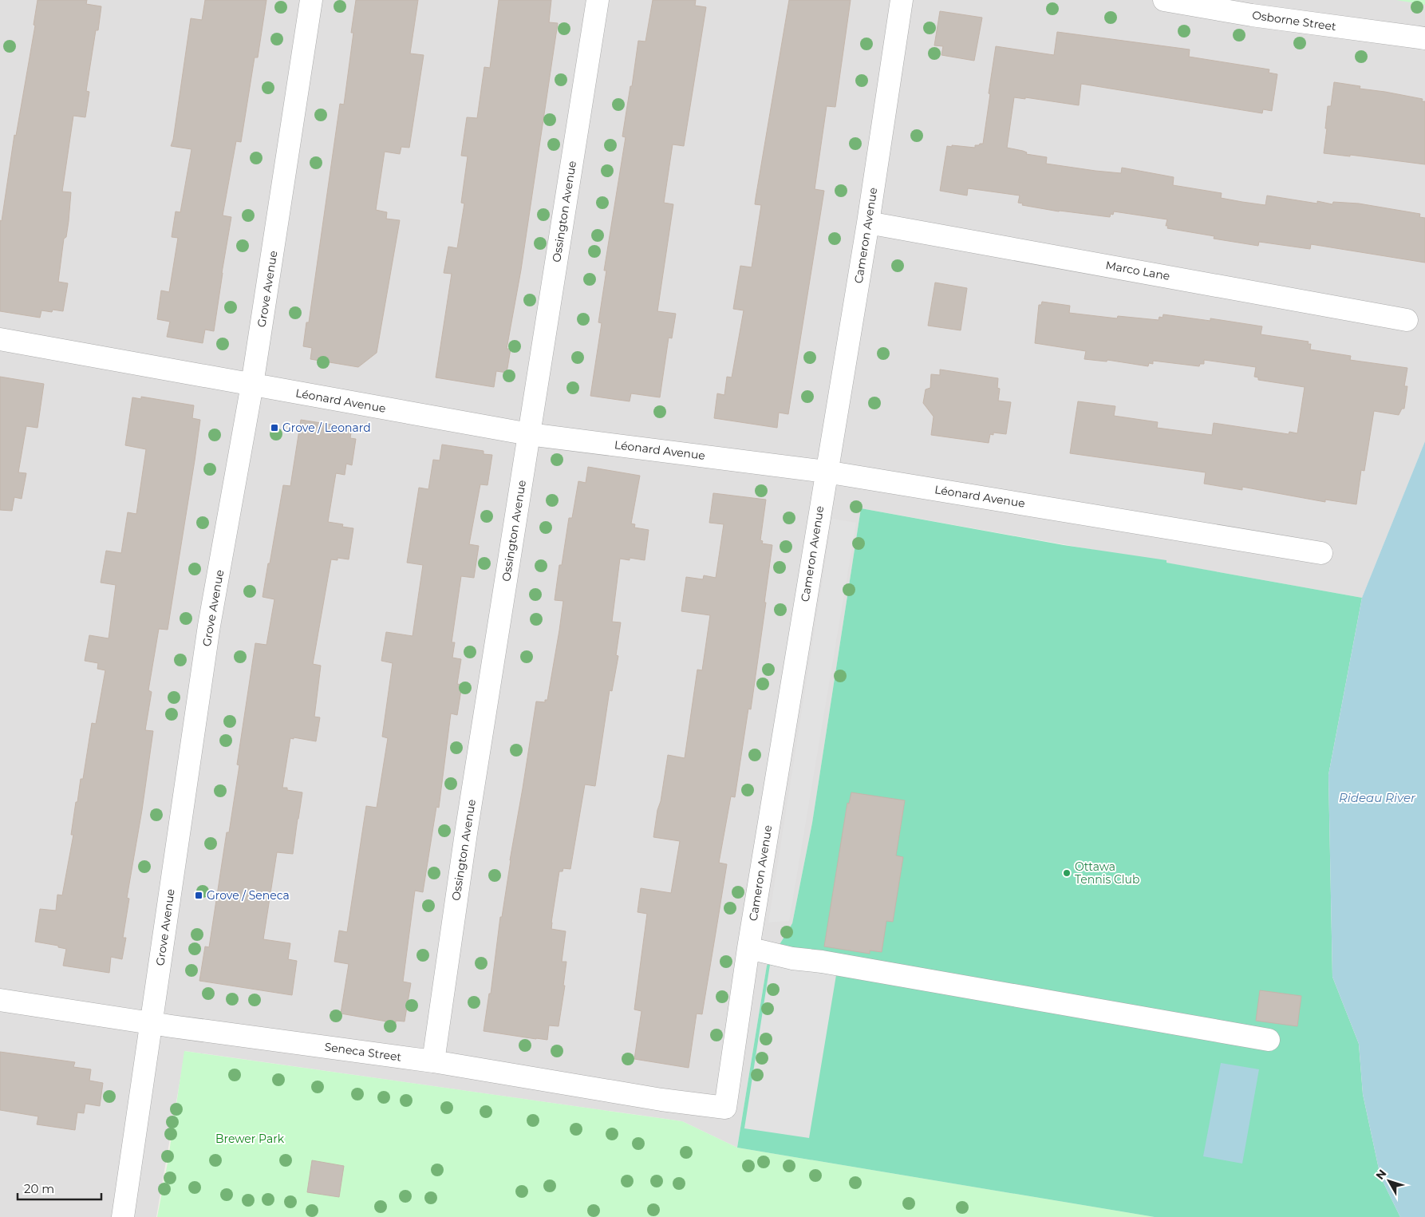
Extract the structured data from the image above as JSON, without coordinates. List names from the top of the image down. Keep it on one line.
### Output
{"streets":{"street":["Osborne Street","Ossington Avenue","Cameron Avenue","Marco Lane","Grove Avenue","Léonard Avenue","Seneca Street"]},"crossings":[["Ossington Avenue","Léonard Avenue"],["Ossington Avenue","Seneca Street"],["Cameron Avenue","Marco Lane"],["Cameron Avenue","Léonard Avenue"],["Cameron Avenue","Seneca Street"],["Grove Avenue","Léonard Avenue"],["Grove Avenue","Seneca Street"]],"water":["Rideau River"],"parks":["Brewer Park"],"places":{"transit":["Grove / Leonard","Grove / Seneca"],"other":["Ottawa Tennis Club"]},"scale_bar":"20 m","north":"top left"}
